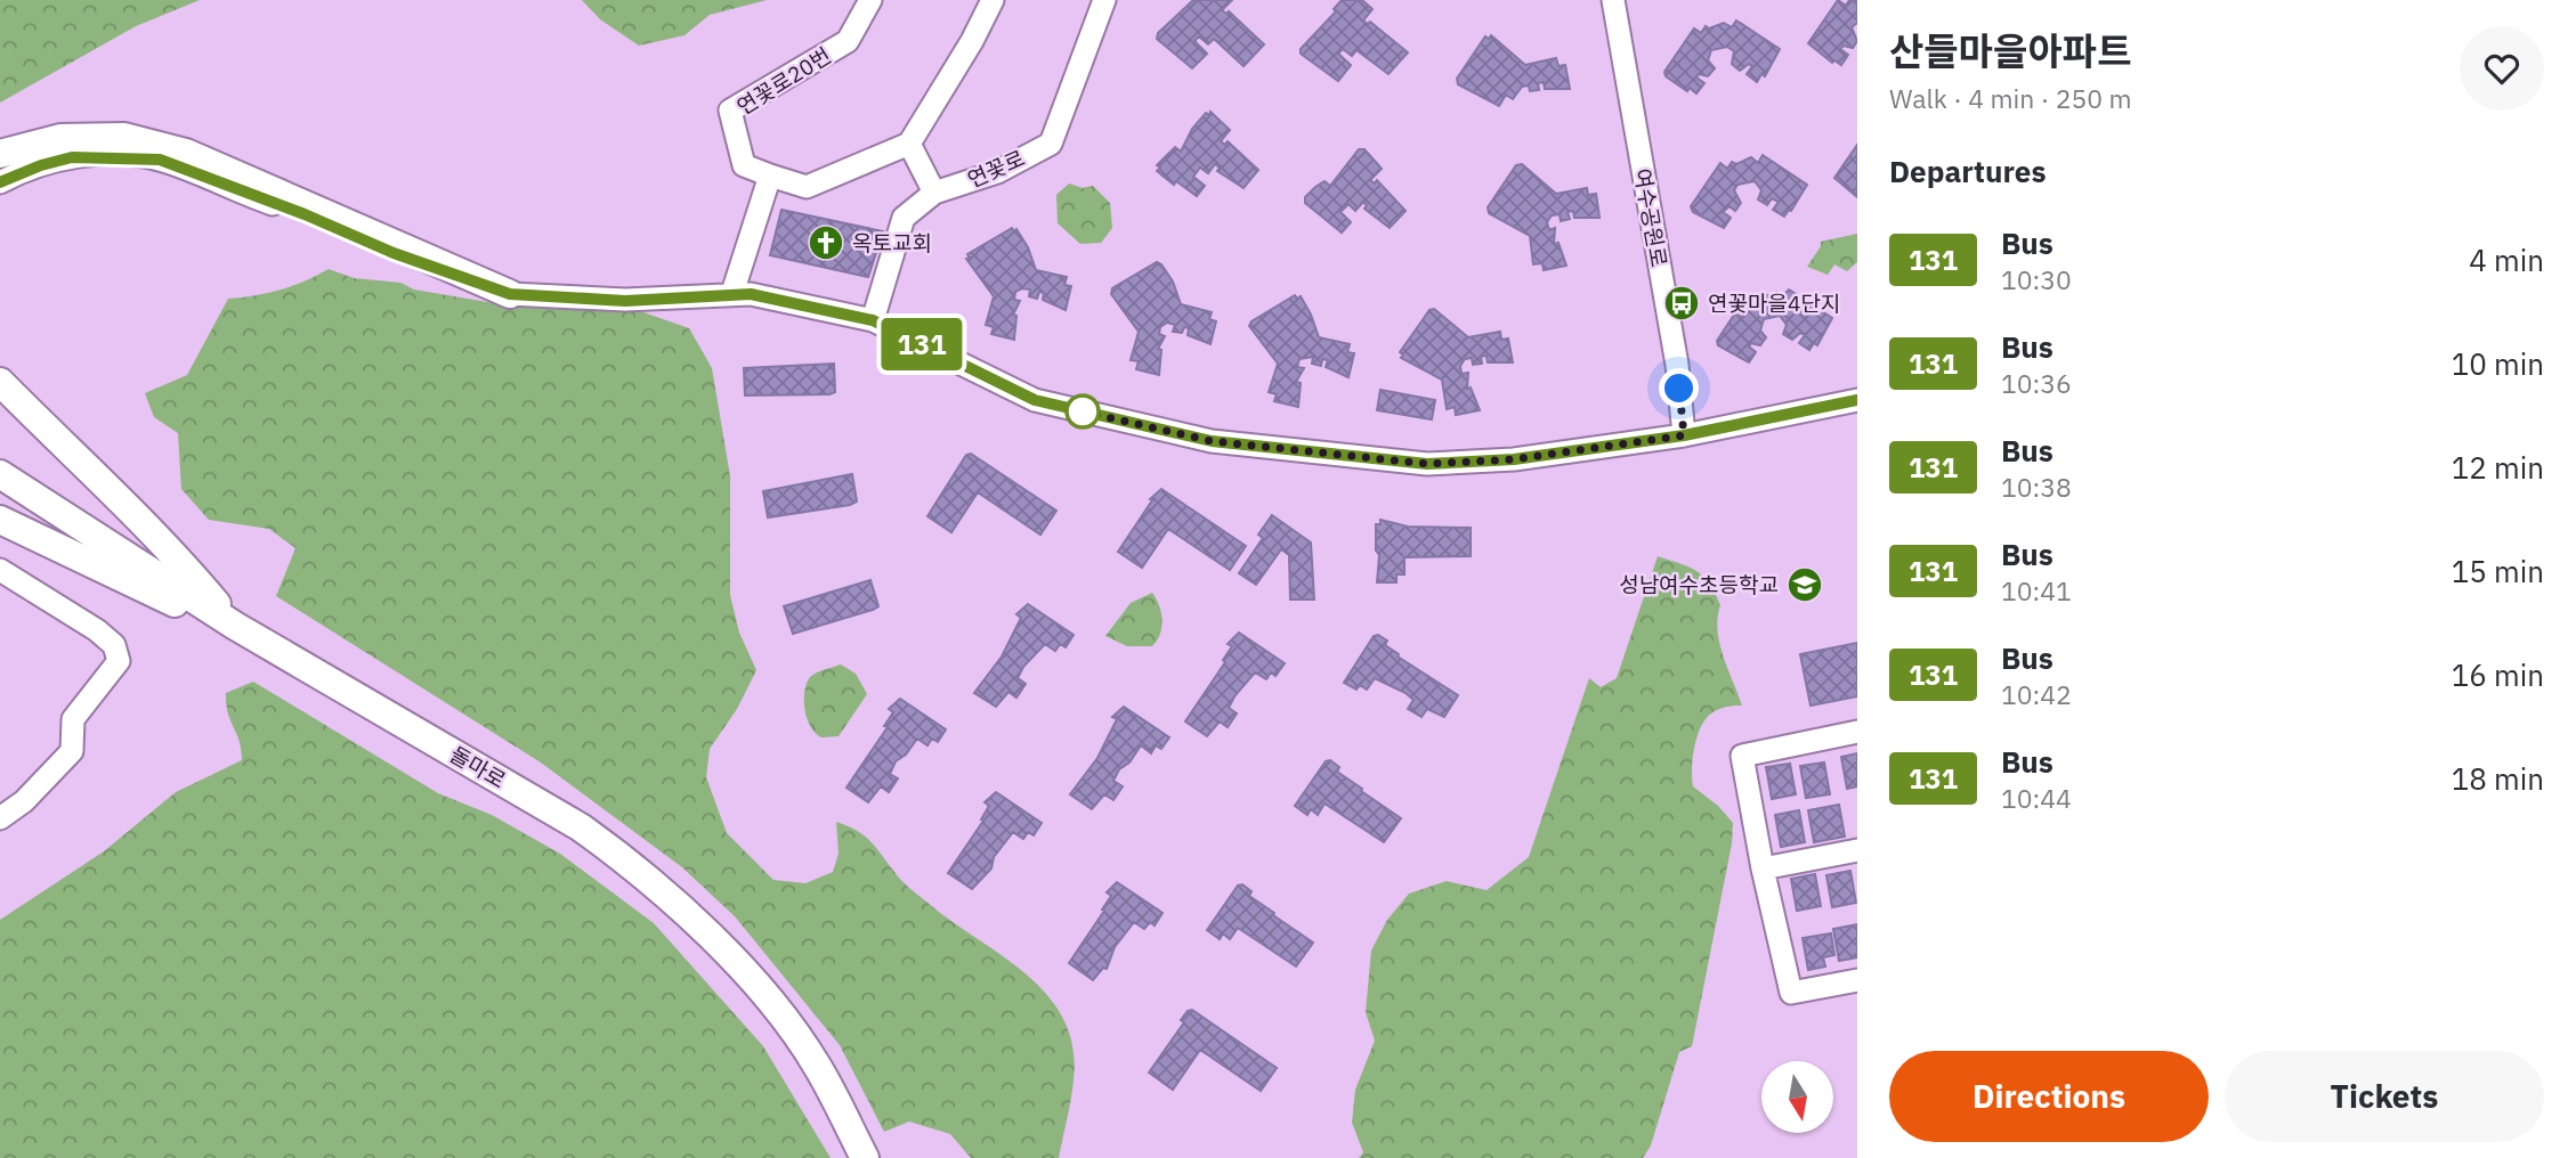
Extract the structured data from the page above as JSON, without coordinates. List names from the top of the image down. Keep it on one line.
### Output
{"streets":{"main road":["돌마로"],"street":["연꽃로20번","연꽃로","여수공원로"]},"places":{"church":["옥토교회"],"bus stop":["연꽃마을4단지"],"school or university":["성남여수초등학교"]},"lines":["bus line 131"],"north":"bottom","page":{"on_map":"131","heading":[["산들마을아파트","Walk · 4 min · 250 m"],"Departures"],"list":[{"mark":"131","name":"Bus","note":"10:30","value":"4 min"},{"mark":"131","name":"Bus","note":"10:36","value":"10 min"},{"mark":"131","name":"Bus","note":"10:38","value":"12 min"},{"mark":"131","name":"Bus","note":"10:41","value":"15 min"},{"mark":"131","name":"Bus","note":"10:42","value":"16 min"},{"mark":"131","name":"Bus","note":"10:44","value":"18 min"}],"buttons":["Directions","Tickets"]}}
